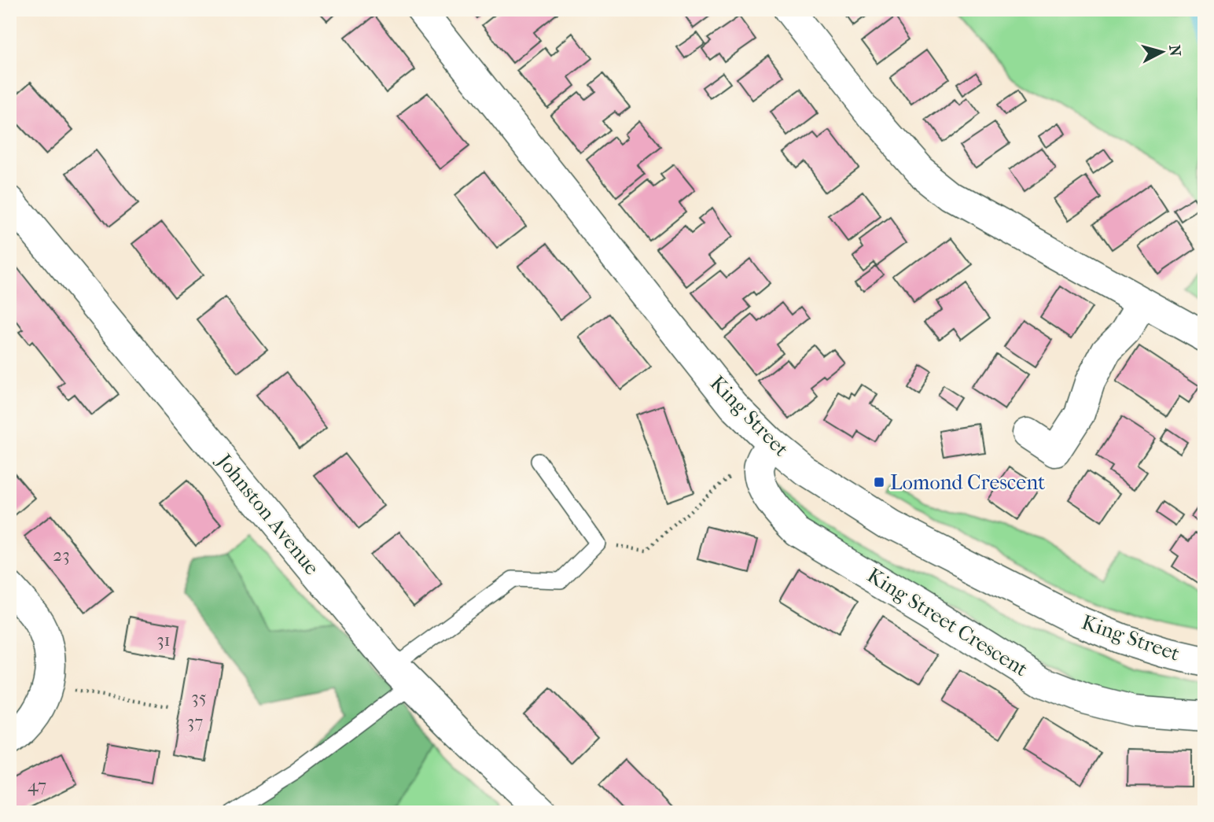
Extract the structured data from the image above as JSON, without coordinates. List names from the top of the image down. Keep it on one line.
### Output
{"streets":{"street":["King Street","Johnston Avenue","King Street Crescent"]},"places":{"transit":["Lomond Crescent"]},"house_numbers":["23","31","35","37","47"],"north":"right"}
